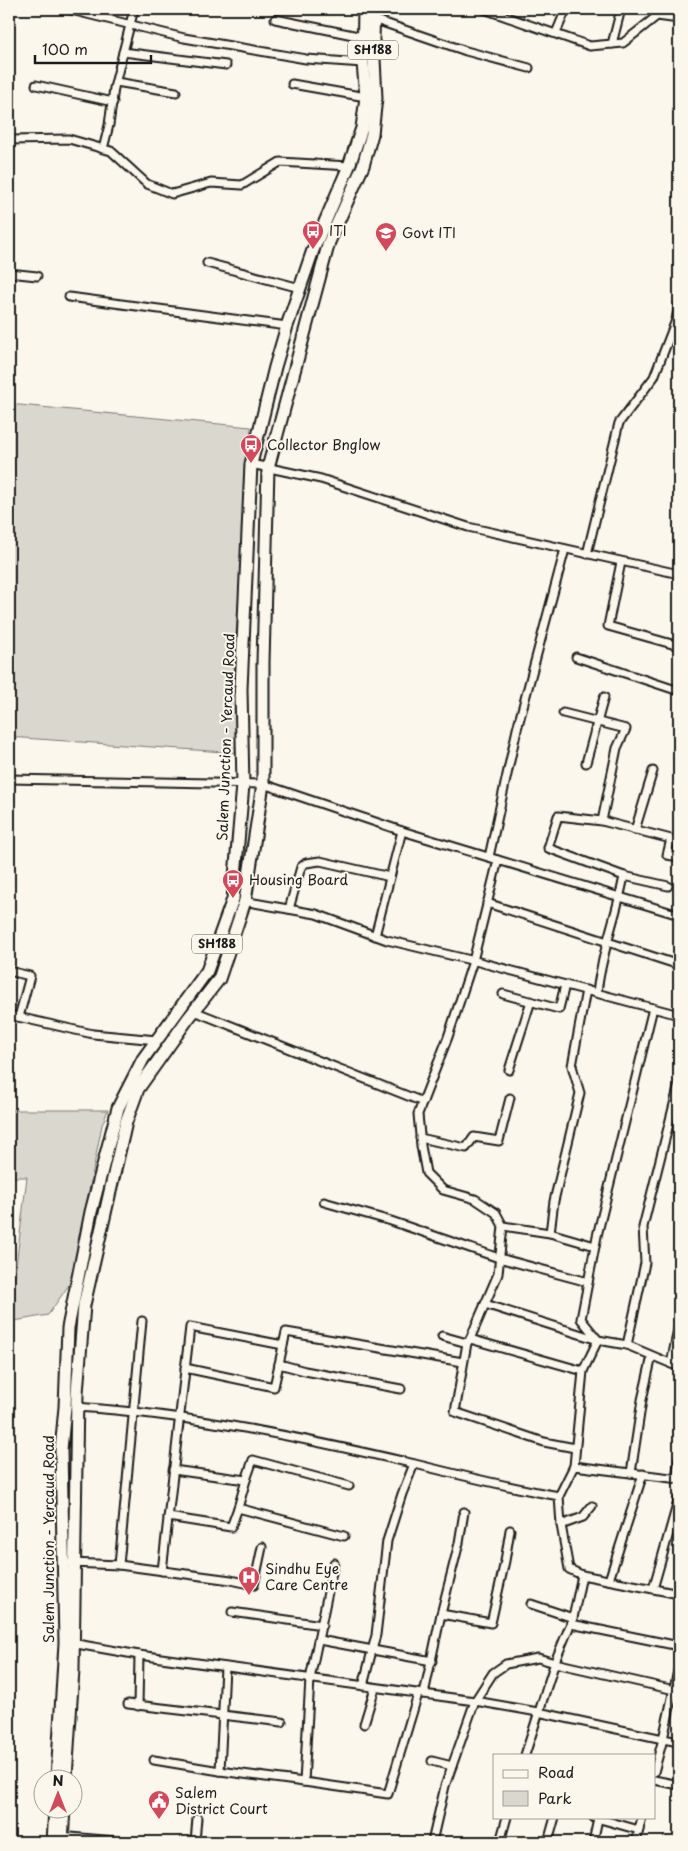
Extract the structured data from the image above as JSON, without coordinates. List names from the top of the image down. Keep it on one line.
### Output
{"streets":{"main road":["SH188","Salem Junction - Yercaud Road"]},"crossings":[["SH188","Salem Junction - Yercaud Road"]],"places":{"bus stop":["ITI","Collector Bnglow","Housing Board"],"school or university":["Govt ITI"],"hospital":["Sindhu Eye Care Centre"],"public building":["Salem District Court"]},"legend":["Road","Park"],"scale_bar":"100 m","north":"top"}
